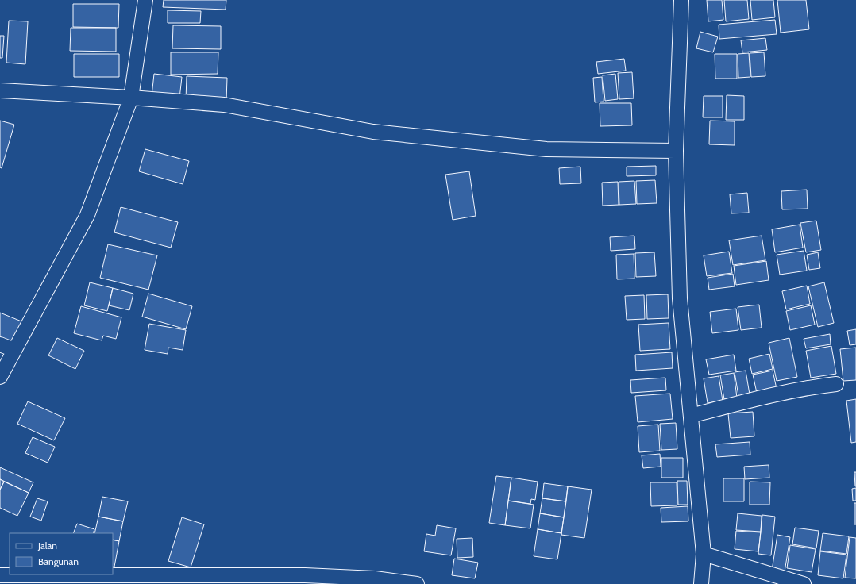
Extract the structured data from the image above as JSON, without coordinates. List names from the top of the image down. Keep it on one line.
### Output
{"legend":["Jalan","Bangunan"]}
